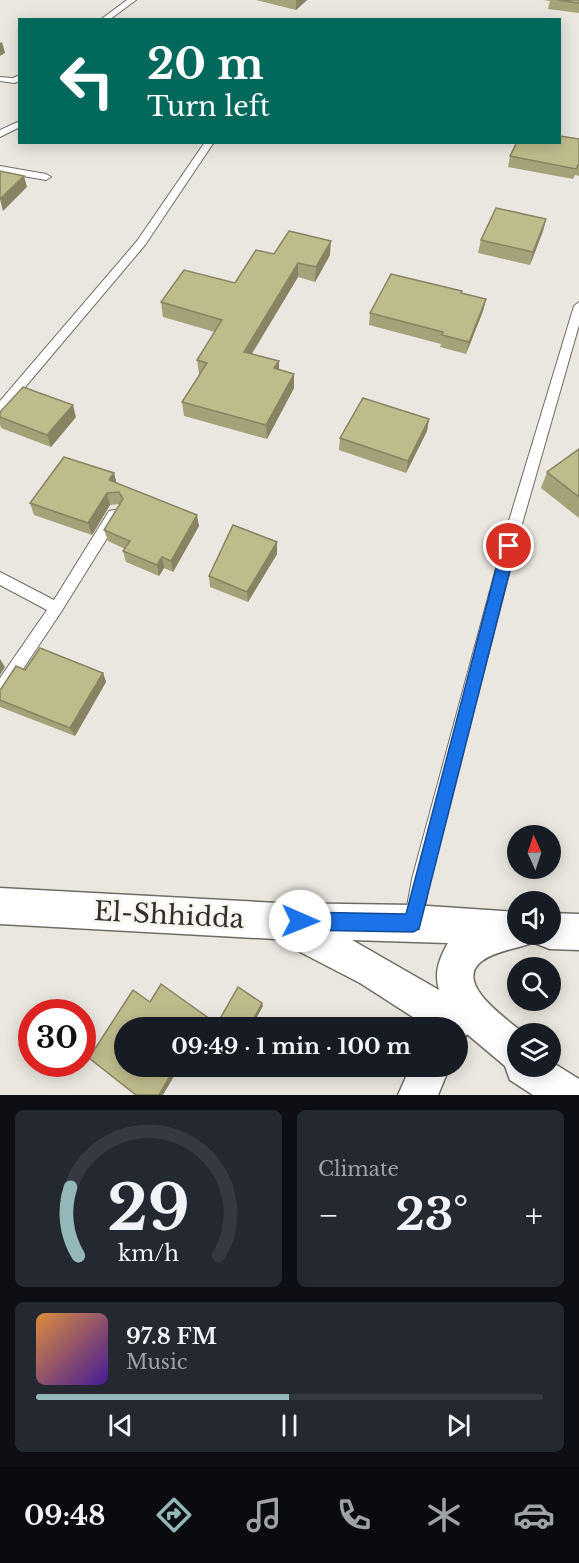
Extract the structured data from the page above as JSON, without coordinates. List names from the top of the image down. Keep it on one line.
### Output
{"streets":{"street":["El-Shhidda"]},"north":"top","page":{"turn":["20 m","Turn left"],"limit":"30","trip":"09:49 · 1 min · 100 m","tile":"Climate","heat":["−","23°","+"],"song":["97.8 FM","Music"],"tabs":"09:48","gauge":["29","km/h"]}}
